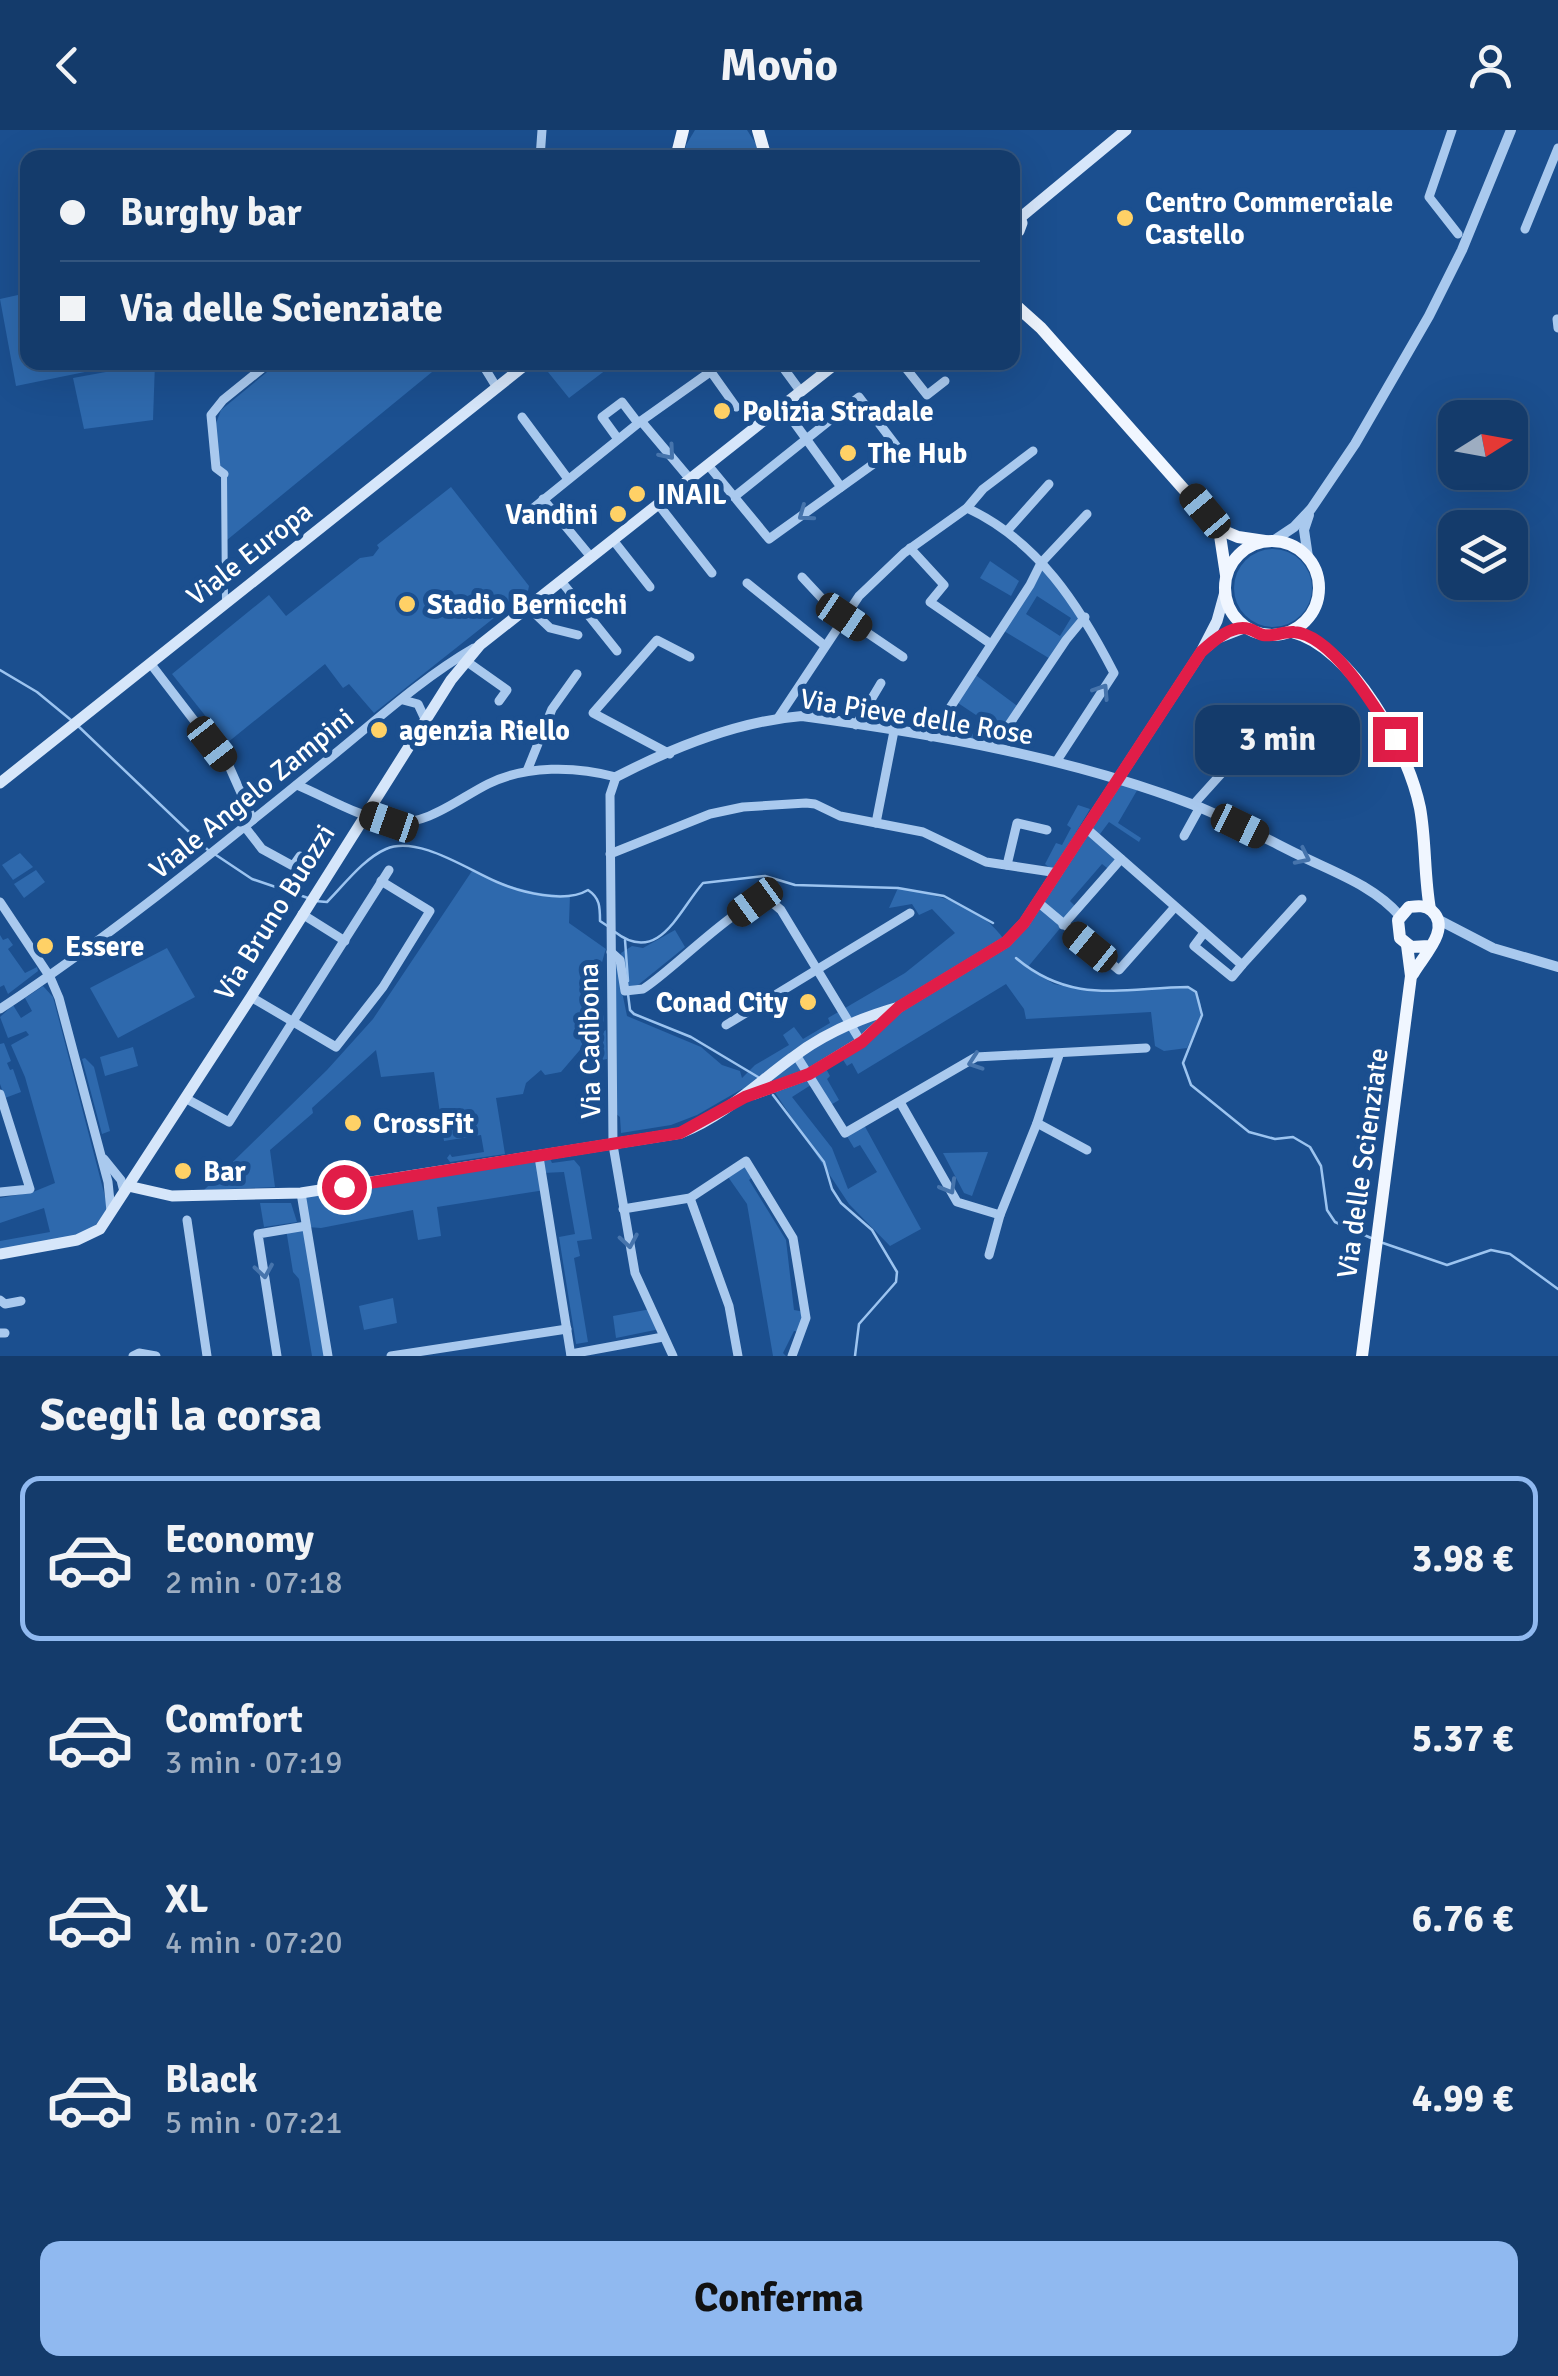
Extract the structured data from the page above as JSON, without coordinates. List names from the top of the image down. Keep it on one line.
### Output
{"streets":{"main road":["Viale Europa","Via Bruno Buozzi","Via delle Scienziate"],"street":["Via Pieve delle Rose","Viale Angelo Zampini","Via Cadibona"]},"crossings":[["Via Pieve delle Rose","Via Cadibona"],["Via Pieve delle Rose","Via delle Scienziate"],["Viale Angelo Zampini","Via Bruno Buozzi"]],"places":["Centro Commerciale Castello","Polizia Stradale","The Hub","INAIL","Vandini","Stadio Bernicchi","agenzia Riello","Essere","Conad City","CrossFit","Bar"],"north":"right","page":{"header":"Movio","banner":["Burghy bar","Via delle Scienziate"],"bubble":"3 min","heading":"Scegli la corsa","list":[{"name":"Economy","note":"2 min · 07:18","value":"3.98 €"},{"name":"Comfort","note":"3 min · 07:19","value":"5.37 €"},{"name":"XL","note":"4 min · 07:20","value":"6.76 €"},{"name":"Black","note":"5 min · 07:21","value":"4.99 €"}],"buttons":"Conferma"}}
